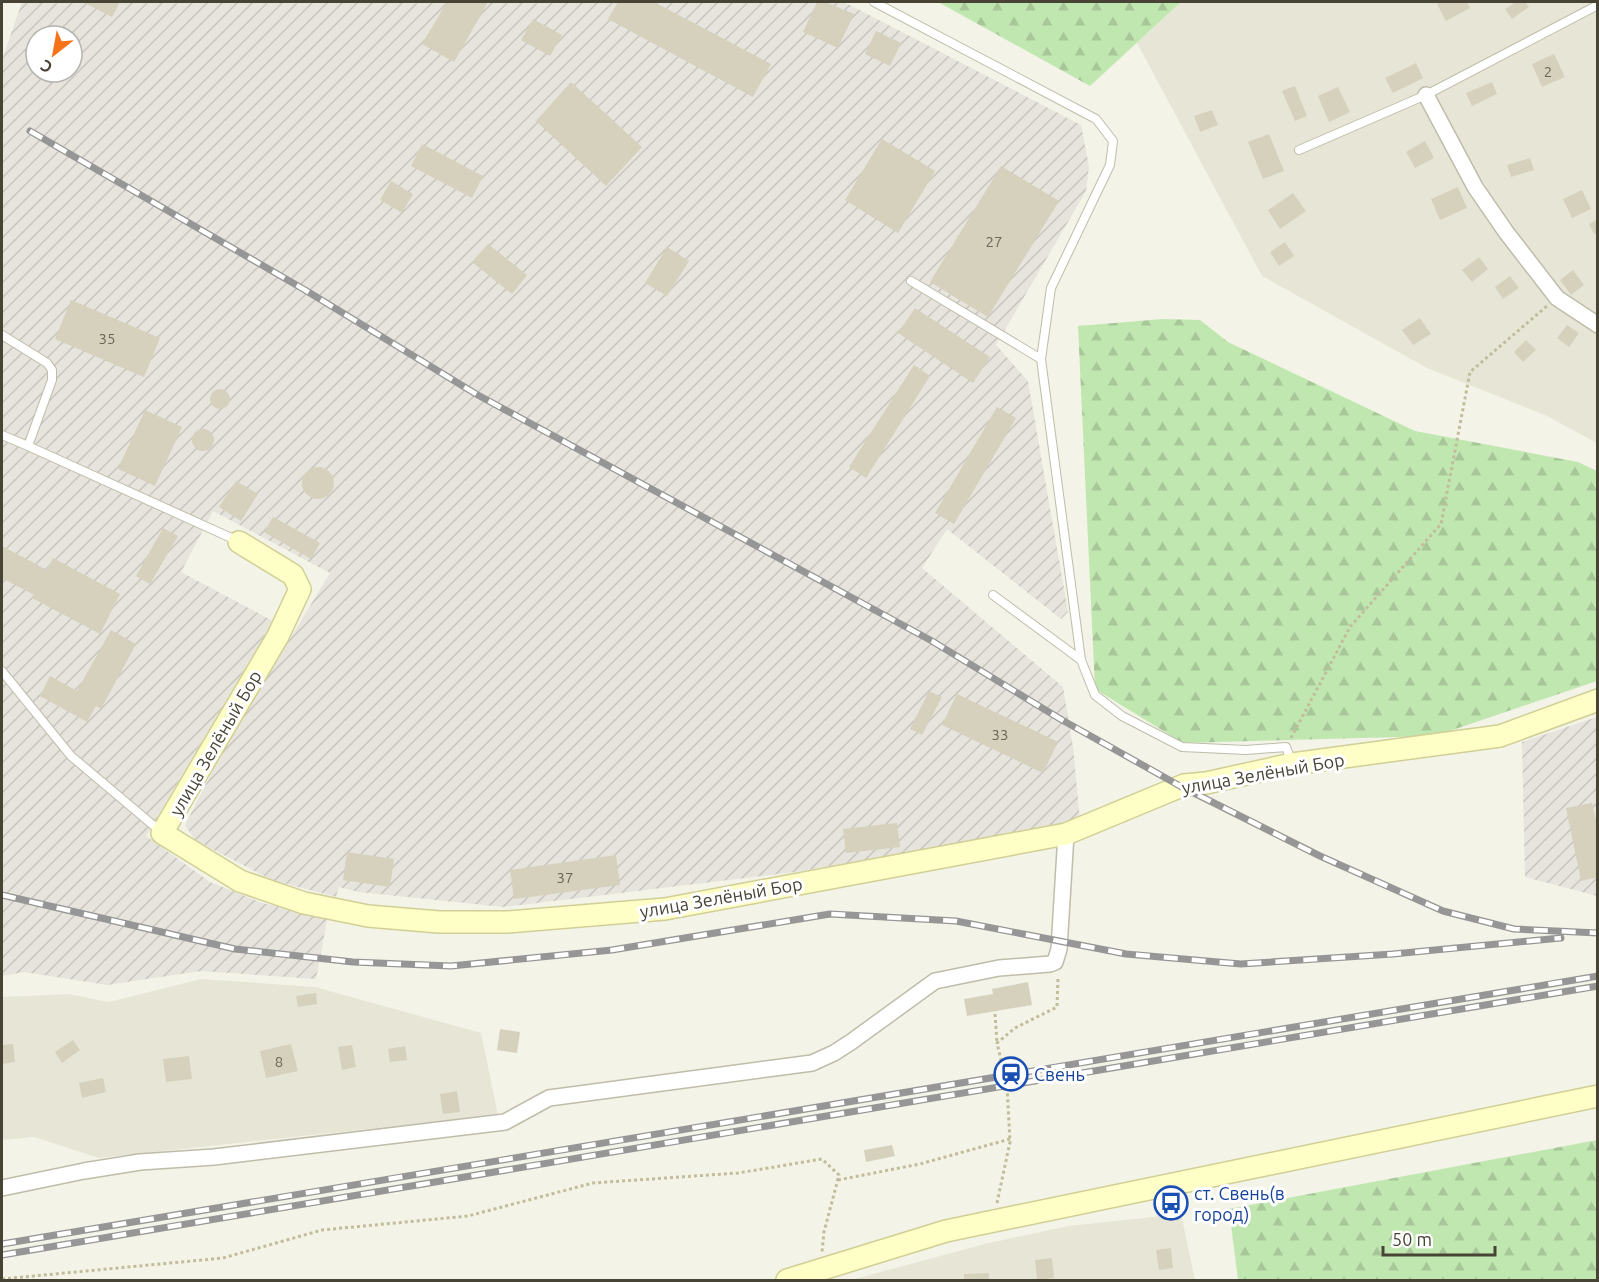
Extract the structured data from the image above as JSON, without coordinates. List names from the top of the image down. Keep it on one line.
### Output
{"streets":{"street":["улица Зелёный Бор"]},"places":{"station":["Свень"],"bus stop":["ст. Свень(в город)"]},"house_numbers":["2","27","35","33","37","8"],"scale_bar":"50 m","north":"bottom left"}
